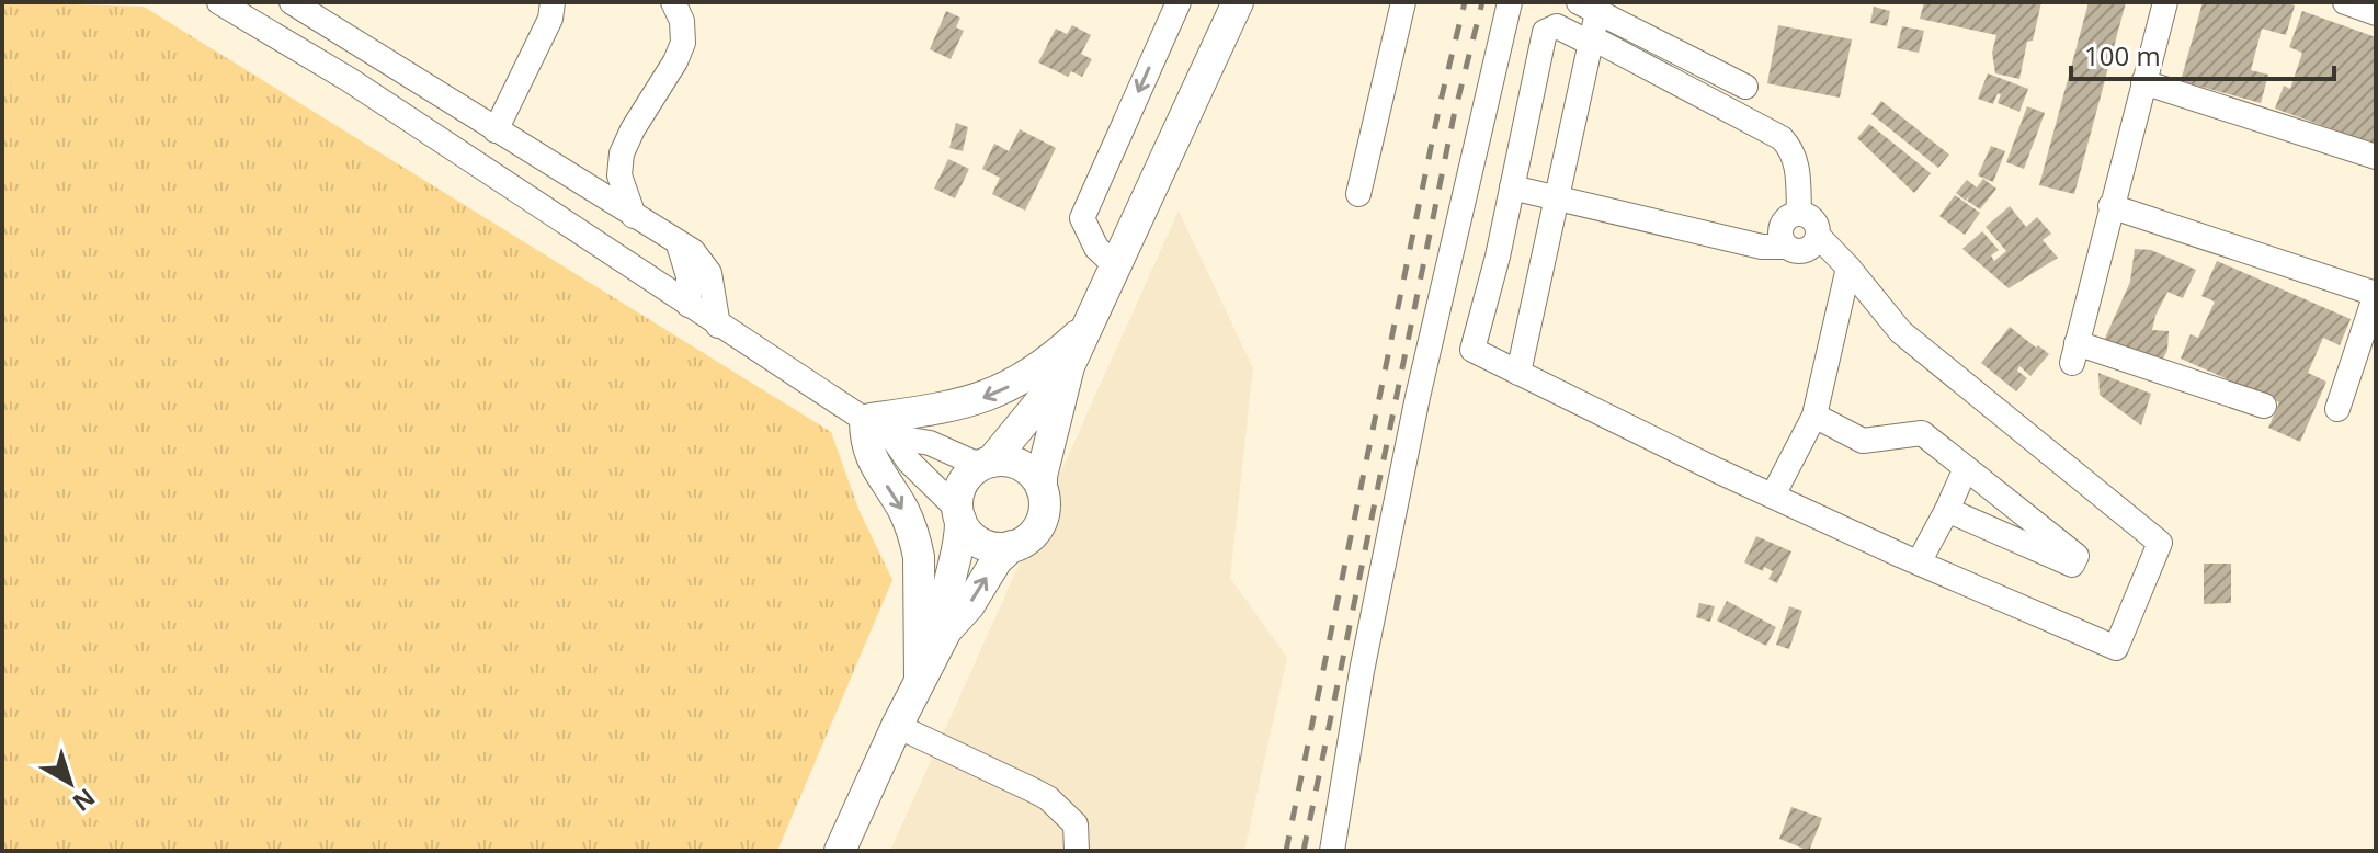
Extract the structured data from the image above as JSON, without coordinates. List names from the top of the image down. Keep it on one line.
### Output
{"scale_bar":"100 m","north":"bottom right"}
